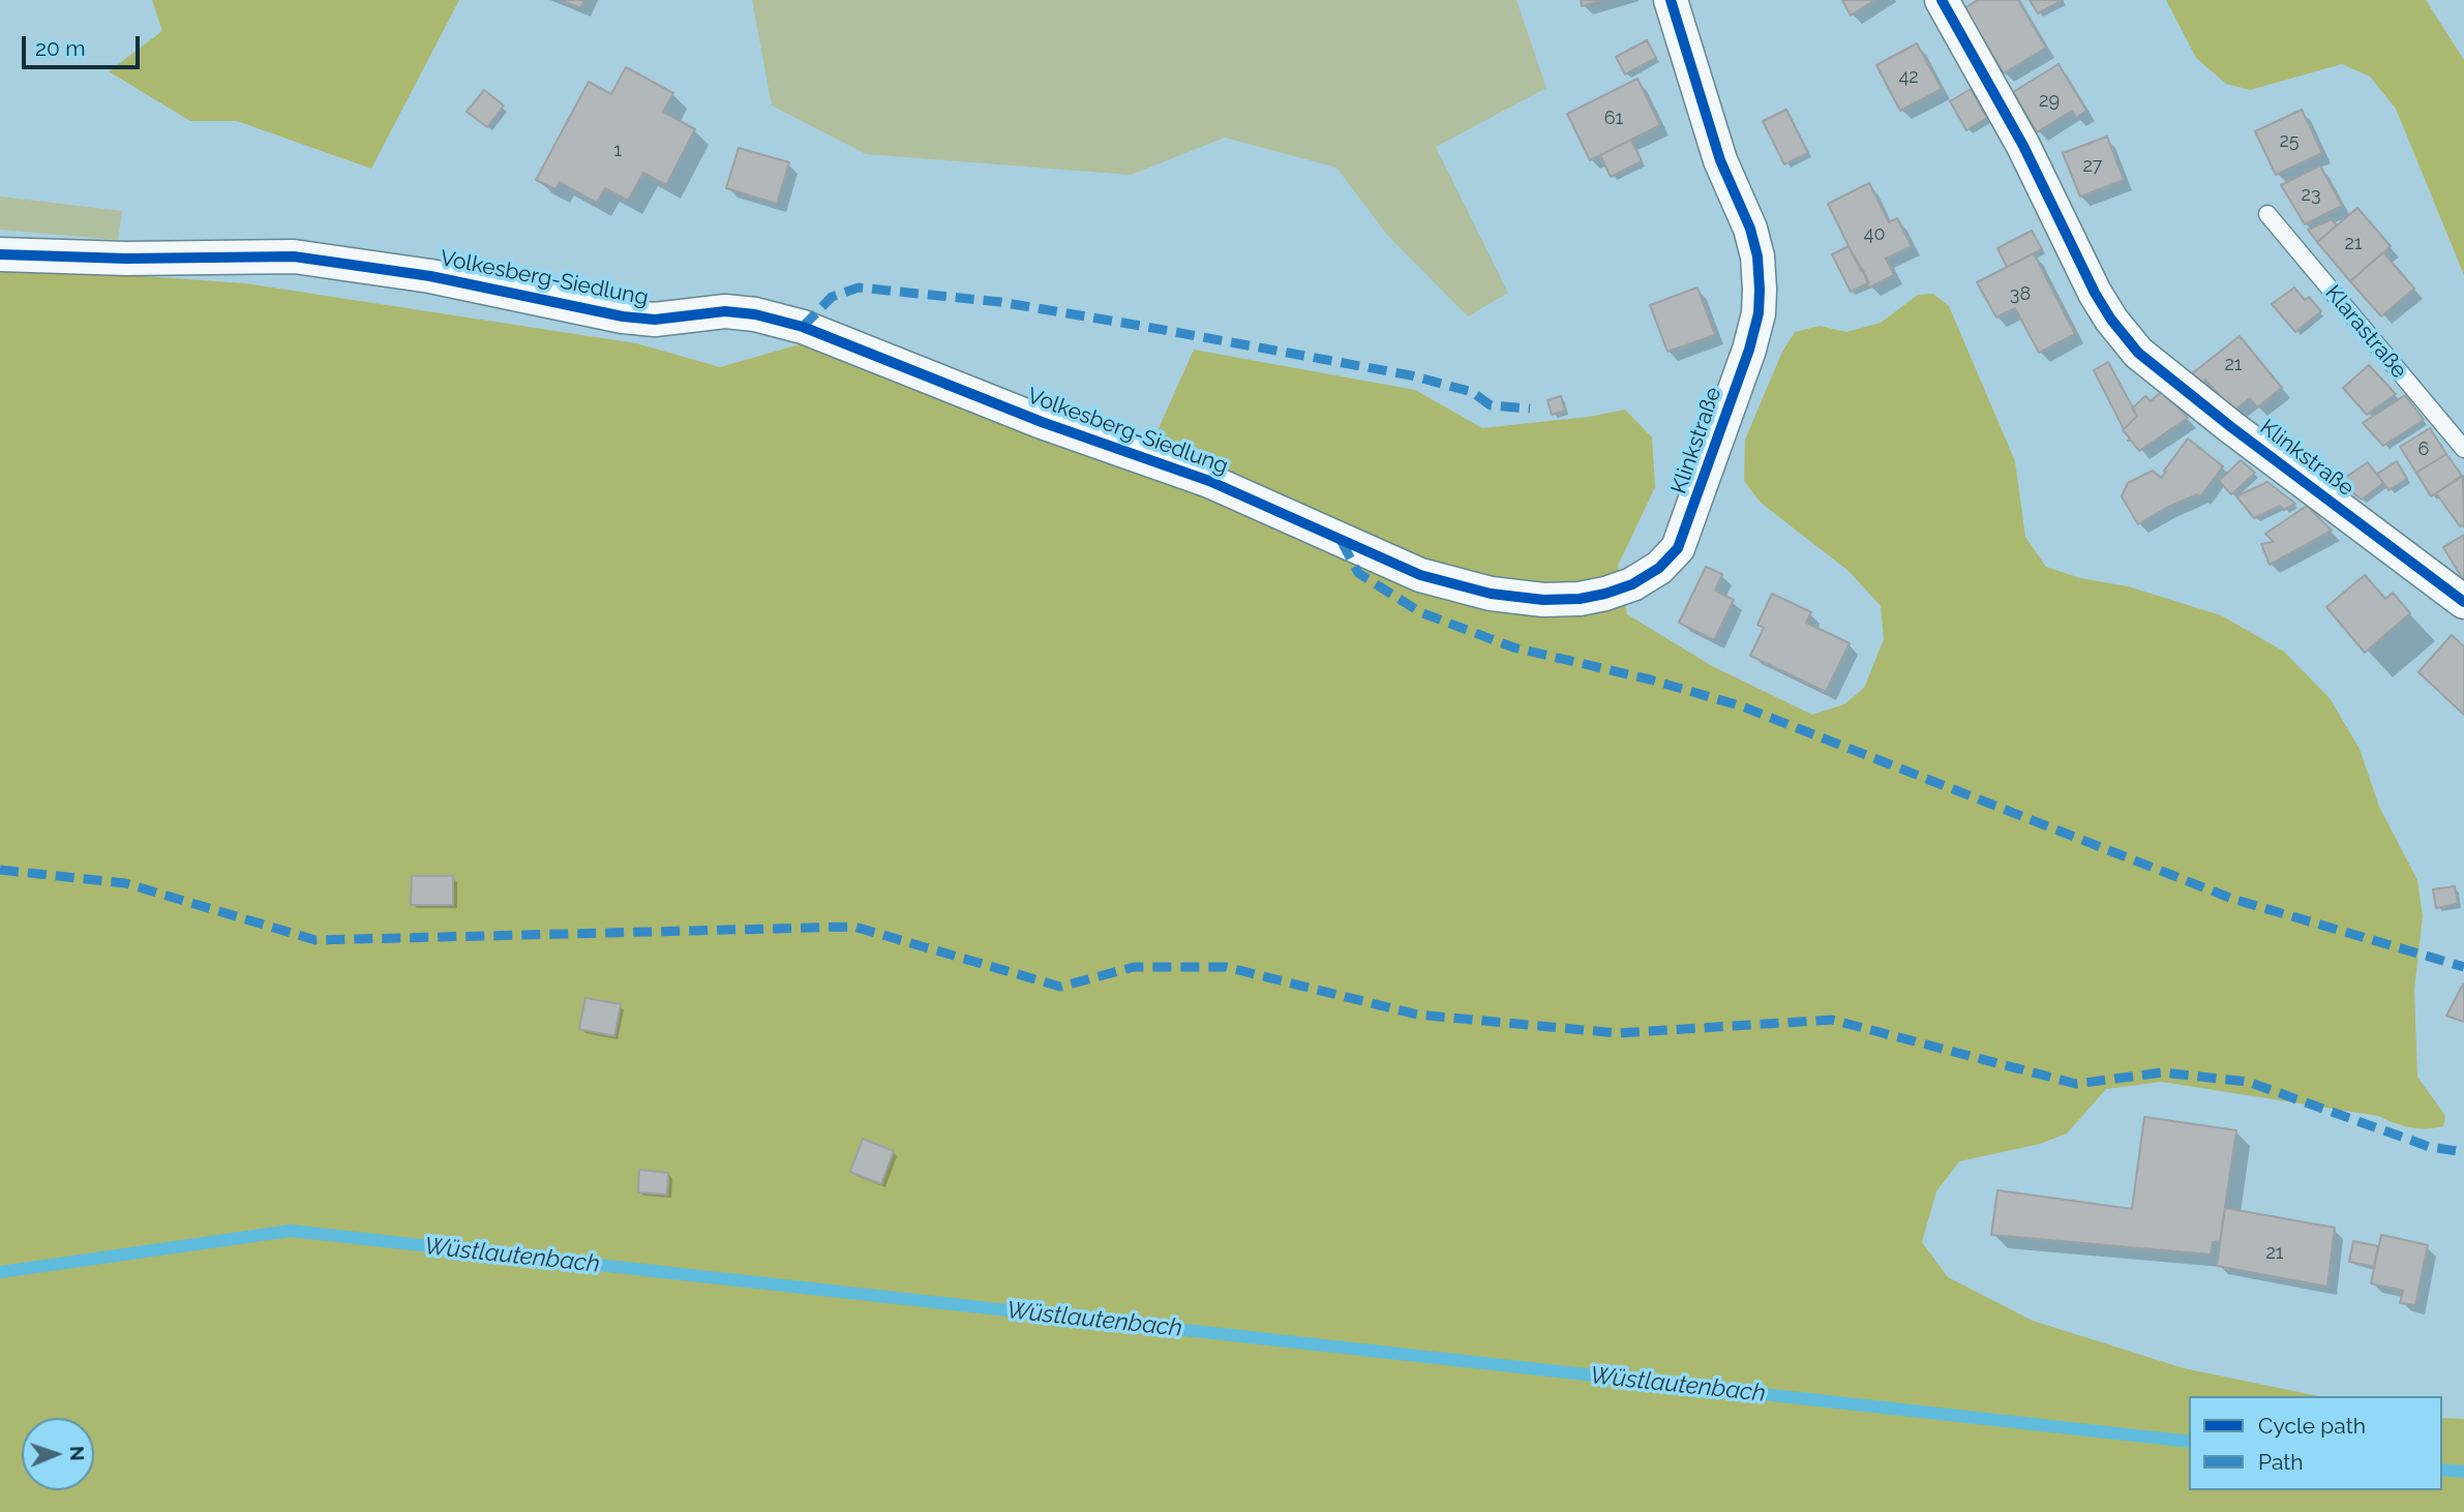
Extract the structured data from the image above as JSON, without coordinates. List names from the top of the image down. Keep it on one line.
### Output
{"streets":{"street":["Volkesberg-Siedlung","Klinkstraße"],"lane":["Klarastraße"]},"crossings":[["Volkesberg-Siedlung","Klinkstraße"]],"water":["Wüstlautenbach"],"house_numbers":["42","29","61","25","1","27","23","40","21","38","21","6","21"],"legend":["Cycle path","Path"],"scale_bar":"20 m","north":"right"}
